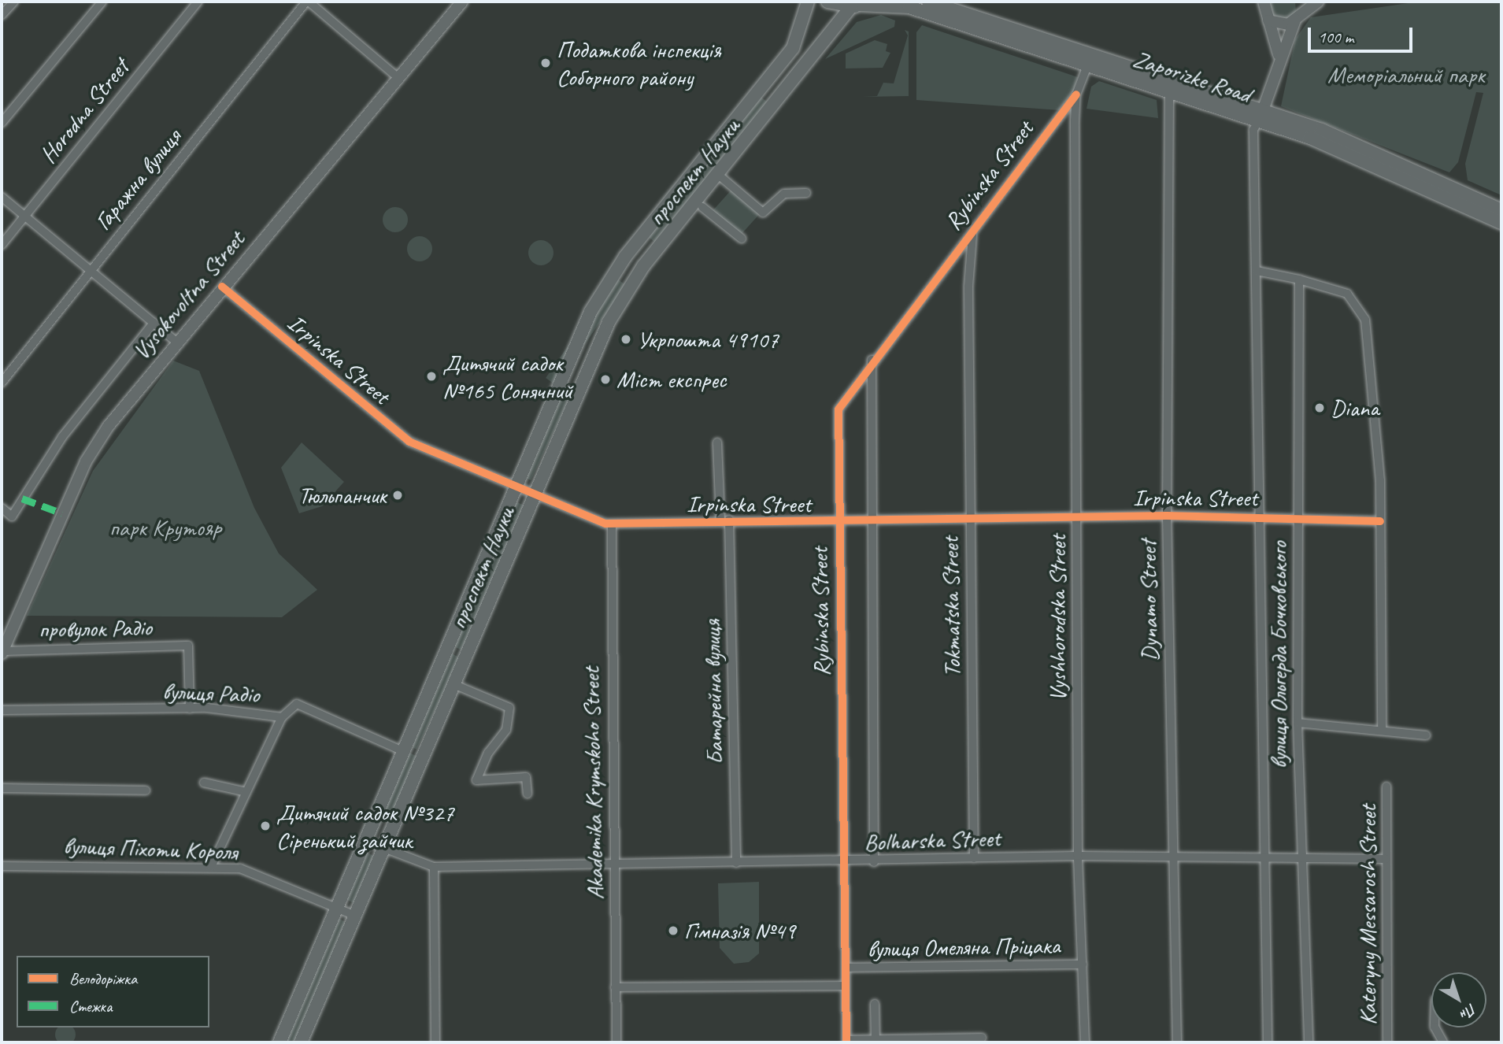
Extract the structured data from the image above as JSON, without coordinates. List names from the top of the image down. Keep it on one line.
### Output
{"streets":{"main road":["Zaporizke Road","проспект Науки","Vysokovoltna Street"],"street":["Horodna Street","Rybinska Street","Гаражна вулиця","Irpinska Street","Dynamo Street","Tokmatska Street","Vyshhorodska Street","провулок Радіо","вулиця Ольгерда Бочковського","Батарейна вулиця","вулиця Радіо","Akademika Krymskoho Street","Bolharska Street","вулиця Піхоти Короля","Kateryny Messarosh Street","вулиця Омеляна Пріцака"]},"crossings":[["Zaporizke Road","проспект Науки"],["Zaporizke Road","Dynamo Street"],["Zaporizke Road","вулиця Ольгерда Бочковського"],["проспект Науки","Irpinska Street"],["проспект Науки","вулиця Радіо"],["проспект Науки","Bolharska Street"],["проспект Науки","вулиця Піхоти Короля"],["Rybinska Street","Irpinska Street"],["Rybinska Street","Tokmatska Street"],["Rybinska Street","Vyshhorodska Street"],["Rybinska Street","Bolharska Street"],["Rybinska Street","вулиця Омеляна Пріцака"],["Vysokovoltna Street","Irpinska Street"],["Vysokovoltna Street","провулок Радіо"],["Irpinska Street","Dynamo Street"],["Irpinska Street","Tokmatska Street"],["Irpinska Street","Vyshhorodska Street"],["Irpinska Street","вулиця Ольгерда Бочковського"],["Irpinska Street","Батарейна вулиця"],["Irpinska Street","Akademika Krymskoho Street"],["Dynamo Street","Bolharska Street"],["Tokmatska Street","Bolharska Street"],["Vyshhorodska Street","Bolharska Street"],["Vyshhorodska Street","вулиця Омеляна Пріцака"],["провулок Радіо","вулиця Радіо"],["вулиця Ольгерда Бочковського","Bolharska Street"],["Батарейна вулиця","Bolharska Street"],["Akademika Krymskoho Street","Bolharska Street"],["Akademika Krymskoho Street","вулиця Омеляна Пріцака"],["Bolharska Street","Kateryny Messarosh Street"]],"parks":["Меморіальний парк","парк Крутояр"],"places":["Податкова інспекція Соборного району","Укрпошта 49107","Дитячий садок №165 Сонячний","Міст експрес","Diana","Тюльпанчик","Дитячий садок №327 Сіренький зайчик","Гімназія №49"],"legend":["Велодоріжка","Стежка"],"scale_bar":"100 m","north":"bottom right"}
